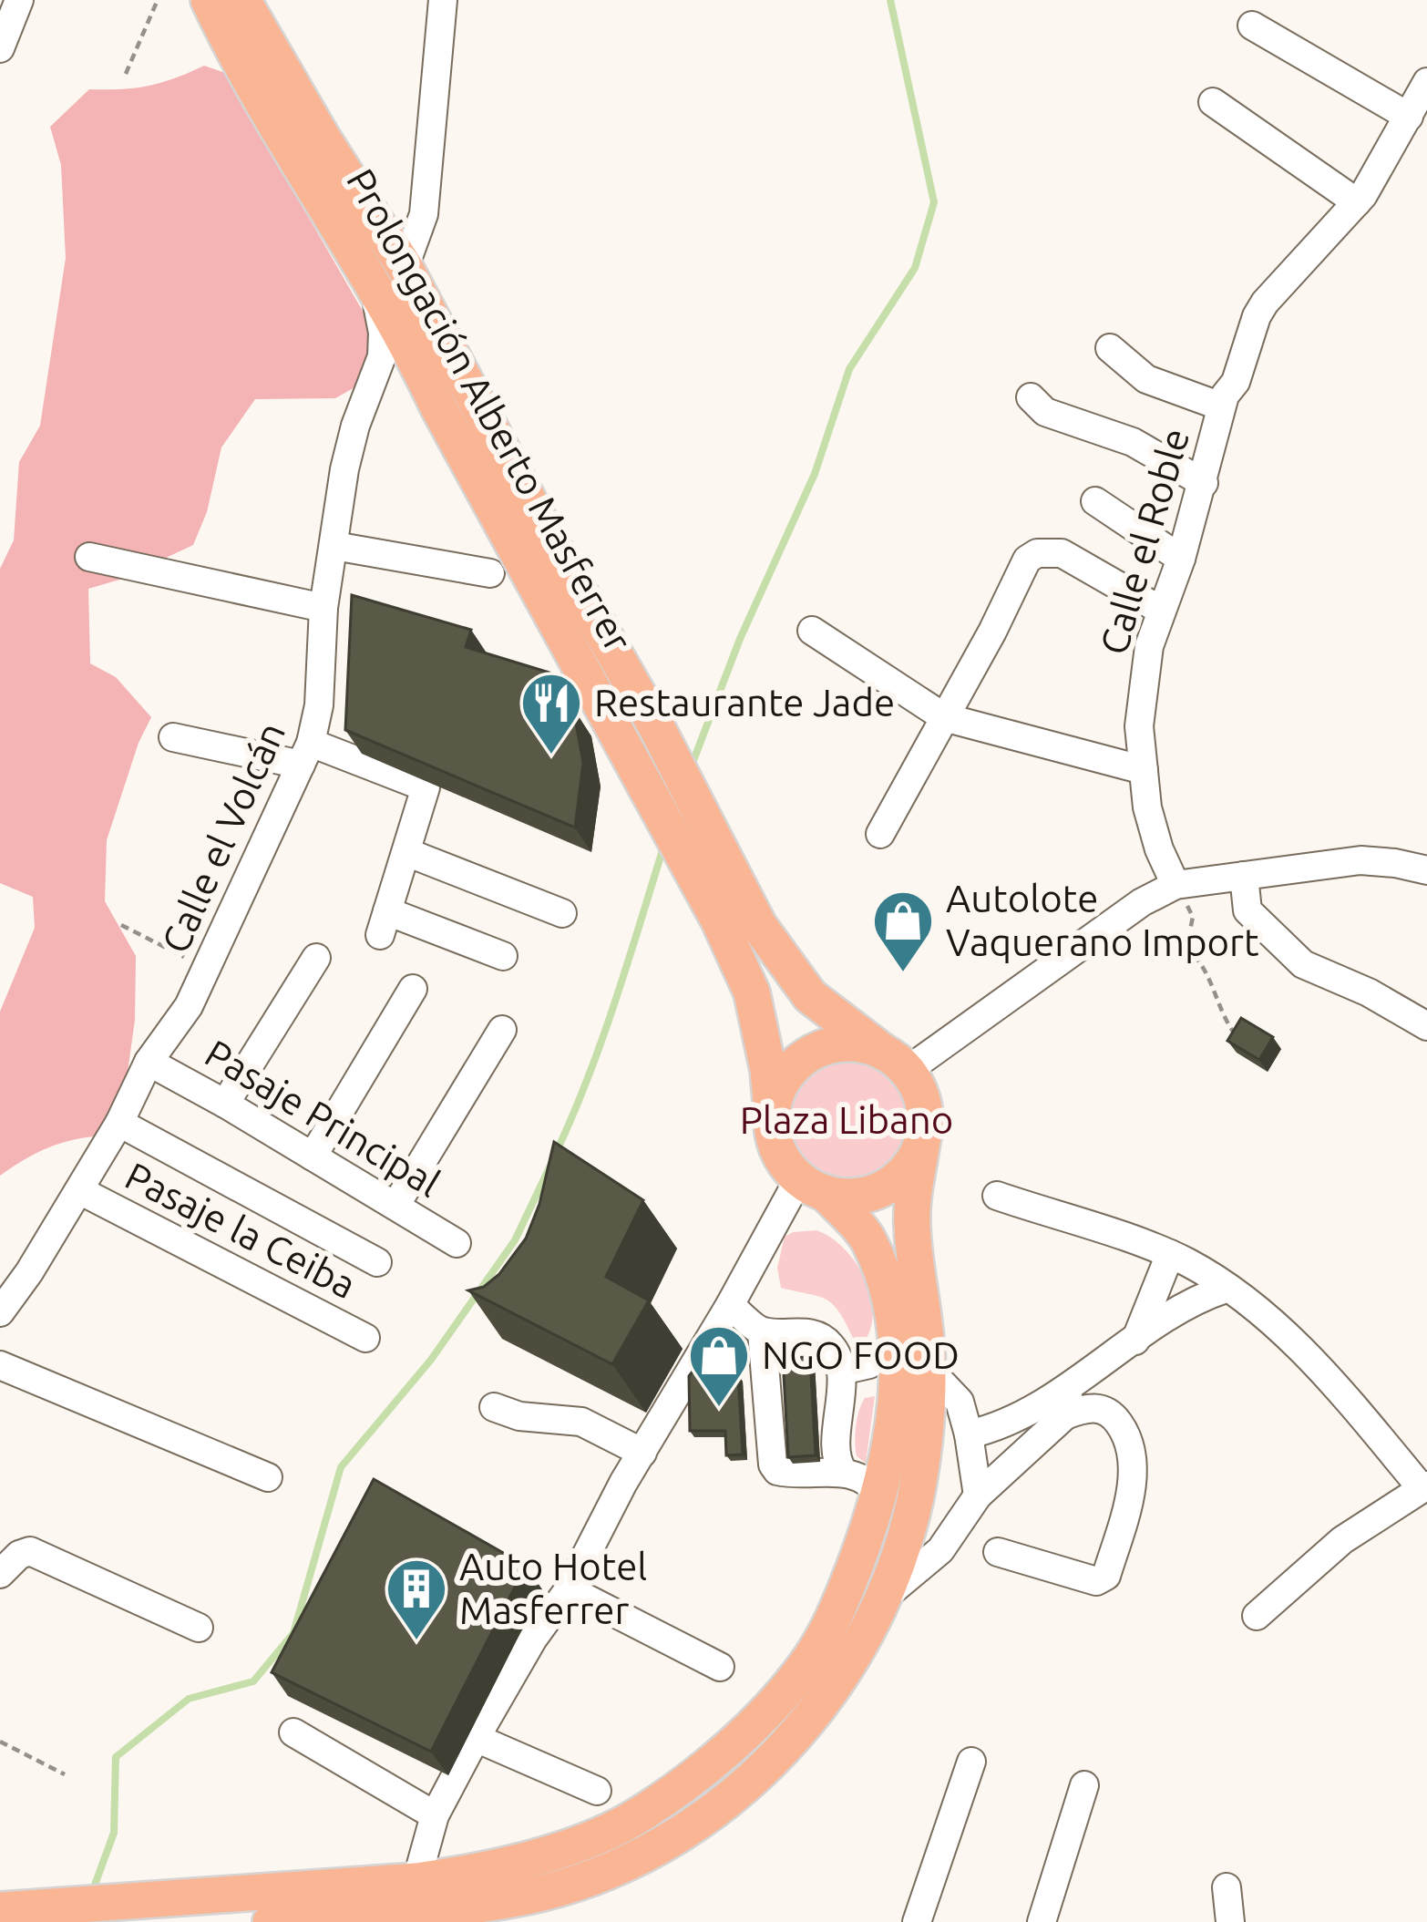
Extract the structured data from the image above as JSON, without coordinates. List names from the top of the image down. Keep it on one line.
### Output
{"streets":{"main road":["Prolongación Alberto Masferrer"],"street":["Calle el Roble","Calle el Volcán","Pasaje Principal","Pasaje la Ceiba"]},"crossings":[["Prolongación Alberto Masferrer","Calle el Volcán"],["Calle el Volcán","Pasaje Principal"],["Calle el Volcán","Pasaje la Ceiba"]],"parks":["Plaza Libano"],"places":{"restaurant":["Restaurante Jade"],"shop":["Autolote Vaquerano Import","NGO FOOD"],"building":["Auto Hotel Masferrer"]}}
